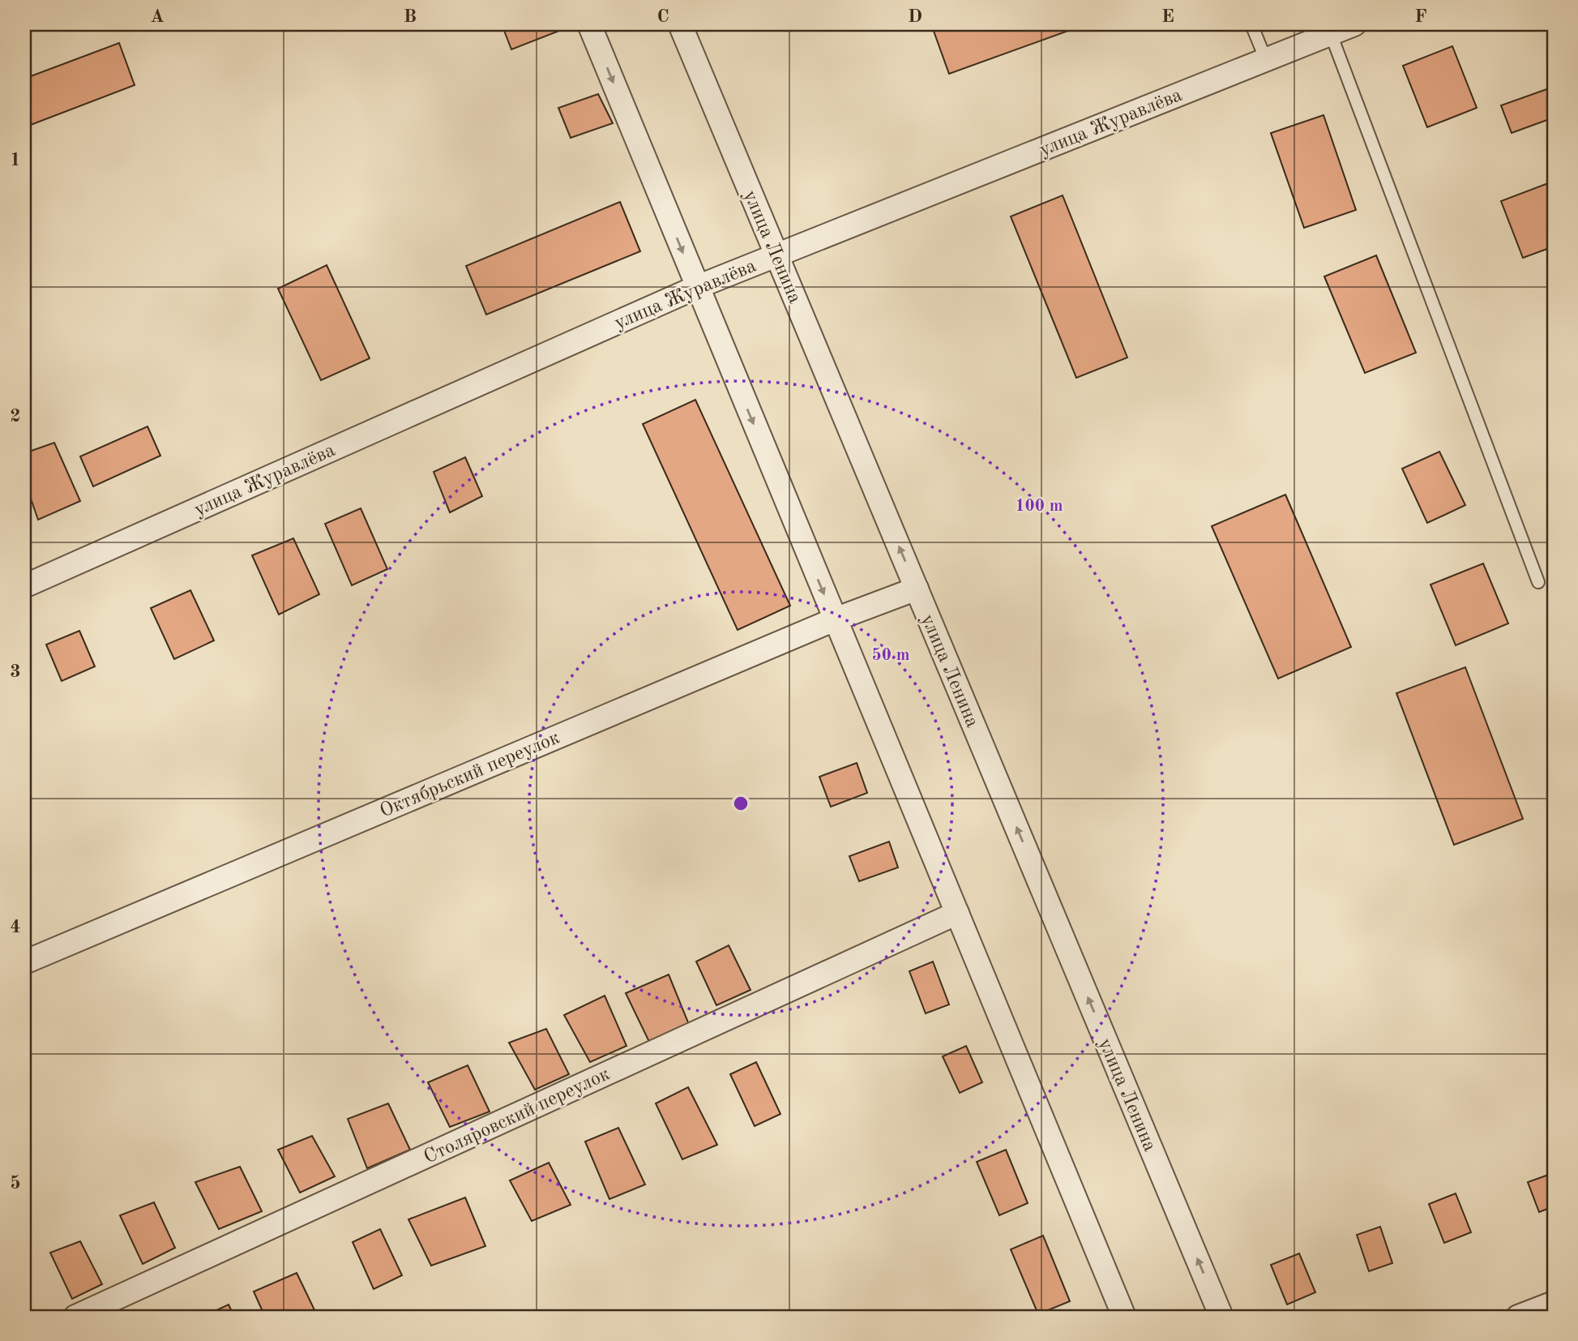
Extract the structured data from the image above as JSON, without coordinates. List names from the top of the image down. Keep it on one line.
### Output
{"streets":{"street":["улица Журавлёва","улица Ленина","Октябрьский переулок","Столяровский переулок"]},"crossings":[["улица Журавлёва","улица Ленина"],["улица Ленина","Октябрьский переулок"]],"grid":{"columns":["A","B","C","D","E","F"],"rows":["1","2","3","4","5"]},"rings":["100 m","50 m"]}
